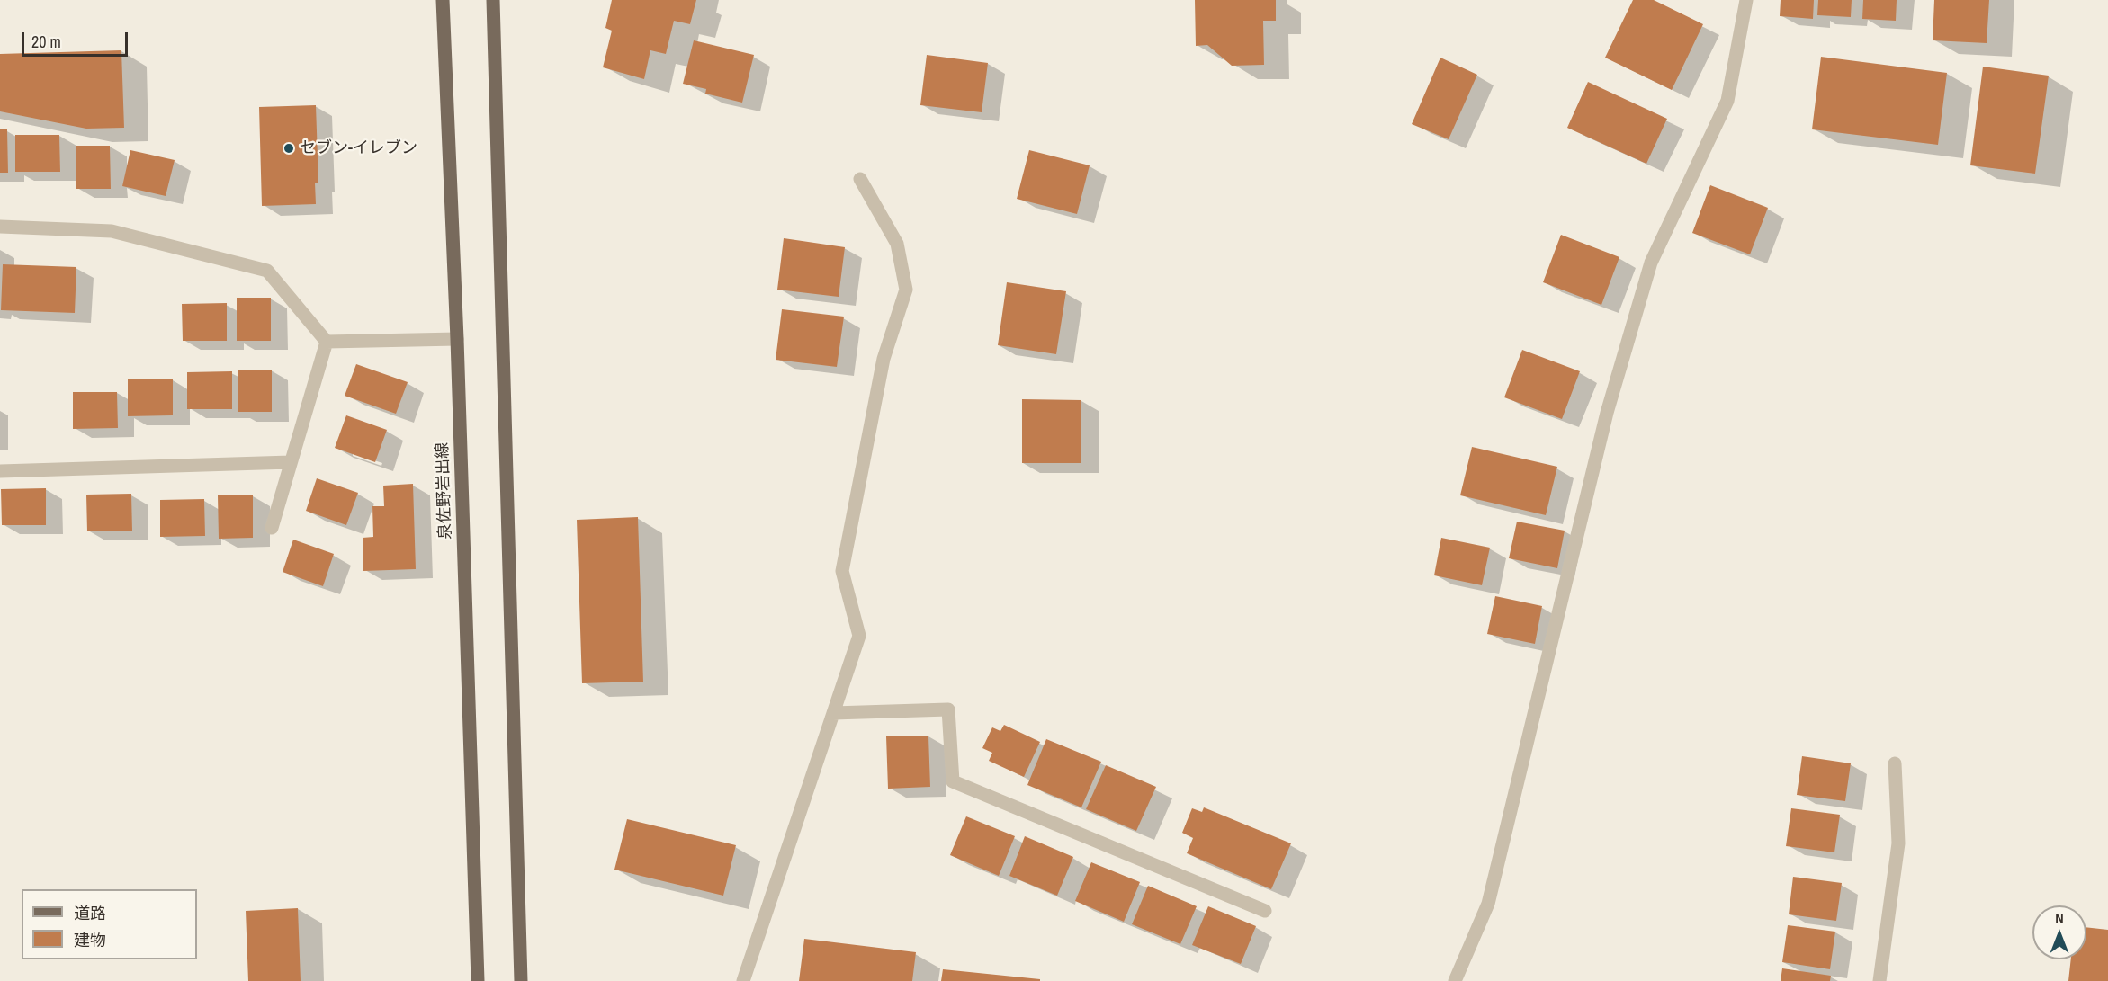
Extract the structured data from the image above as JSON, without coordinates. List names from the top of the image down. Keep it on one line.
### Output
{"streets":{"main road":["泉佐野岩出線"]},"places":["セブン-イレブン"],"legend":["道路","建物"],"scale_bar":"20 m","north":"top"}
